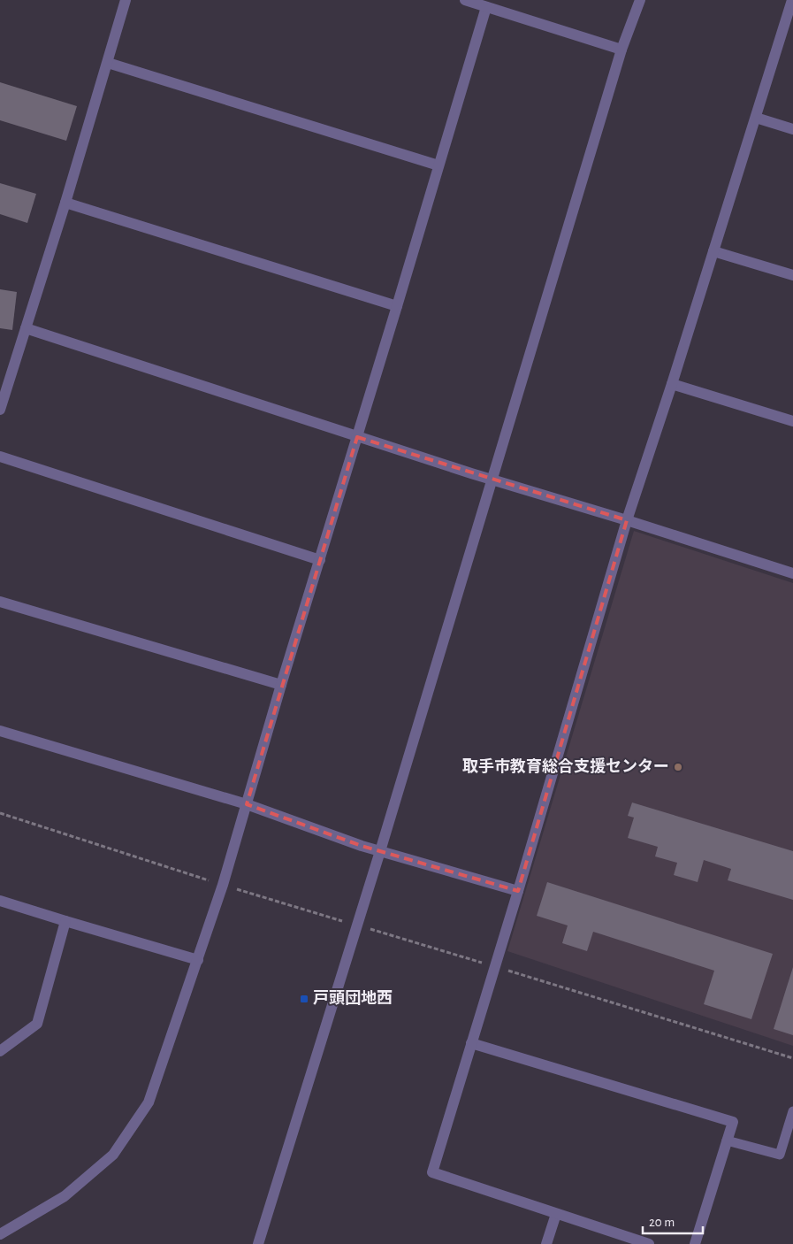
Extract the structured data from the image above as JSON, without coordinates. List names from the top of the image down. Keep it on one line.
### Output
{"places":{"other":["取手市教育総合支援センター"],"transit":["戸頭団地西"]},"scale_bar":"20 m"}
